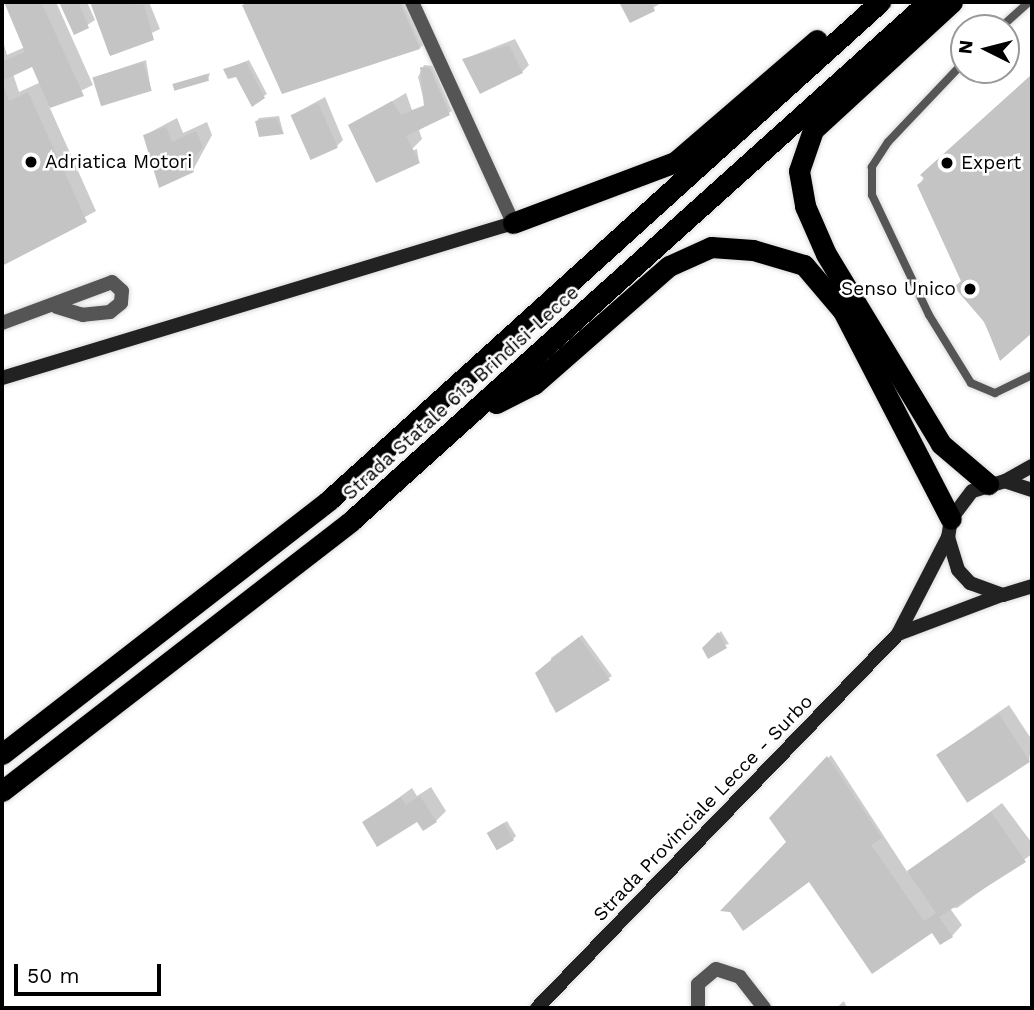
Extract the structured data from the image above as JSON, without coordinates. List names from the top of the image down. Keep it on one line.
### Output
{"streets":{"highway":["Strada Statale 613 Brindisi-Lecce"],"street":["Strada Provinciale Lecce - Surbo"]},"places":["Adriatica Motori","Expert","Senso Unico"],"scale_bar":"50 m","north":"left"}
